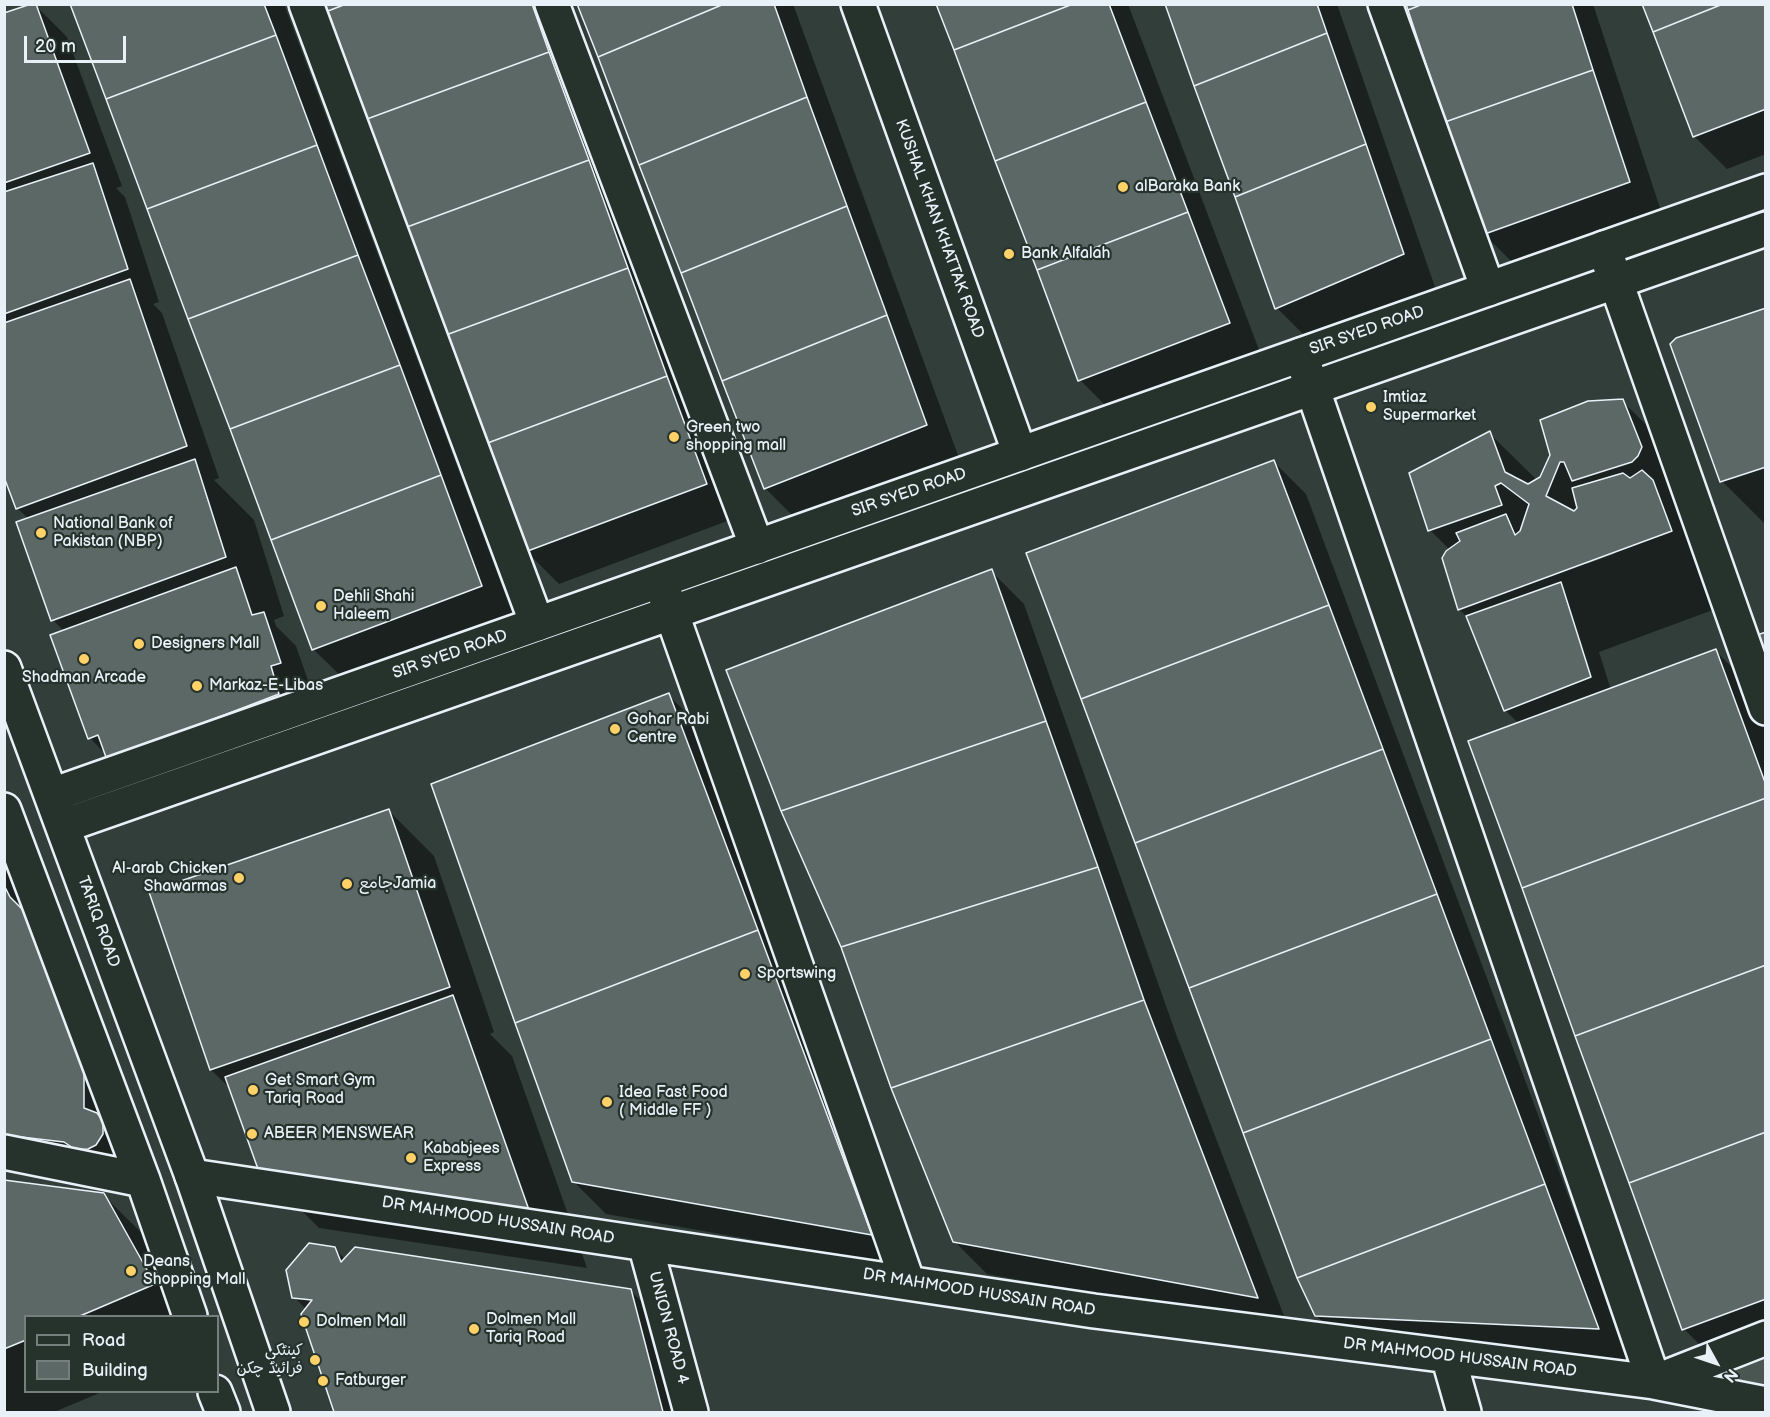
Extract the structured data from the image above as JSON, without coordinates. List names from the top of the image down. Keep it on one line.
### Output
{"streets":{"street":["KUSHAL KHAN KHATTAK ROAD","SIR SYED ROAD","TARIQ ROAD","DR MAHMOOD HUSSAIN ROAD","UNION ROAD 4"]},"crossings":[["KUSHAL KHAN KHATTAK ROAD","SIR SYED ROAD"],["SIR SYED ROAD","TARIQ ROAD"],["TARIQ ROAD","DR MAHMOOD HUSSAIN ROAD"],["DR MAHMOOD HUSSAIN ROAD","UNION ROAD 4"]],"places":["alBaraka Bank","Bank Alfalah","Imtiaz Supermarket","Green two shopping mall","National Bank of Pakistan (NBP)","Dehli Shahi Haleem","Designers Mall","Shadman Arcade","Markaz-E-Libas","Gohar Rabi Centre","Al-arab Chicken Shawarmas","جامعJamia","Sportswing","Get Smart Gym Tariq Road","Idea Fast Food ( Middle FF )","ABEER MENSWEAR","Kababjees Express","Deans Shopping Mall","Dolmen Mall","Dolmen Mall Tariq Road","کینٹکی فرائیڈ چکن","Fatburger"],"legend":["Road","Building"],"scale_bar":"20 m","north":"bottom right"}
